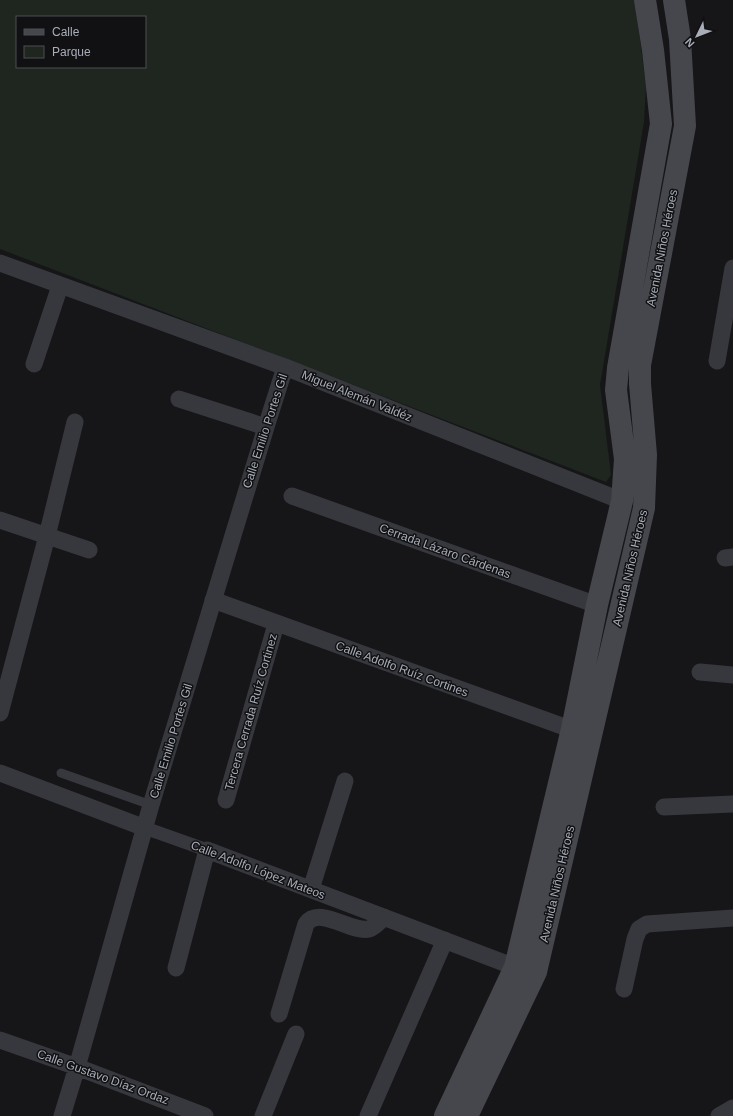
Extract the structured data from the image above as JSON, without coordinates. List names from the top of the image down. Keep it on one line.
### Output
{"streets":{"main road":["Avenida Niños Héroes"],"street":["Miguel Alemán Valdéz","Calle Emilio Portes Gil","Cerrada Lázaro Cárdenas","Calle Adolfo Ruíz Cortines","Tercera Cerrada Ruíz Cortinez","Calle Adolfo López Mateos","Calle Gustavo Díaz Ordaz"]},"crossings":[["Avenida Niños Héroes","Miguel Alemán Valdéz"],["Avenida Niños Héroes","Cerrada Lázaro Cárdenas"],["Avenida Niños Héroes","Calle Adolfo Ruíz Cortines"],["Avenida Niños Héroes","Calle Adolfo López Mateos"],["Miguel Alemán Valdéz","Calle Emilio Portes Gil"],["Calle Emilio Portes Gil","Calle Adolfo Ruíz Cortines"],["Calle Emilio Portes Gil","Calle Adolfo López Mateos"],["Calle Emilio Portes Gil","Calle Gustavo Díaz Ordaz"],["Calle Adolfo Ruíz Cortines","Tercera Cerrada Ruíz Cortinez"]],"legend":["Calle","Parque"],"north":"bottom left"}
